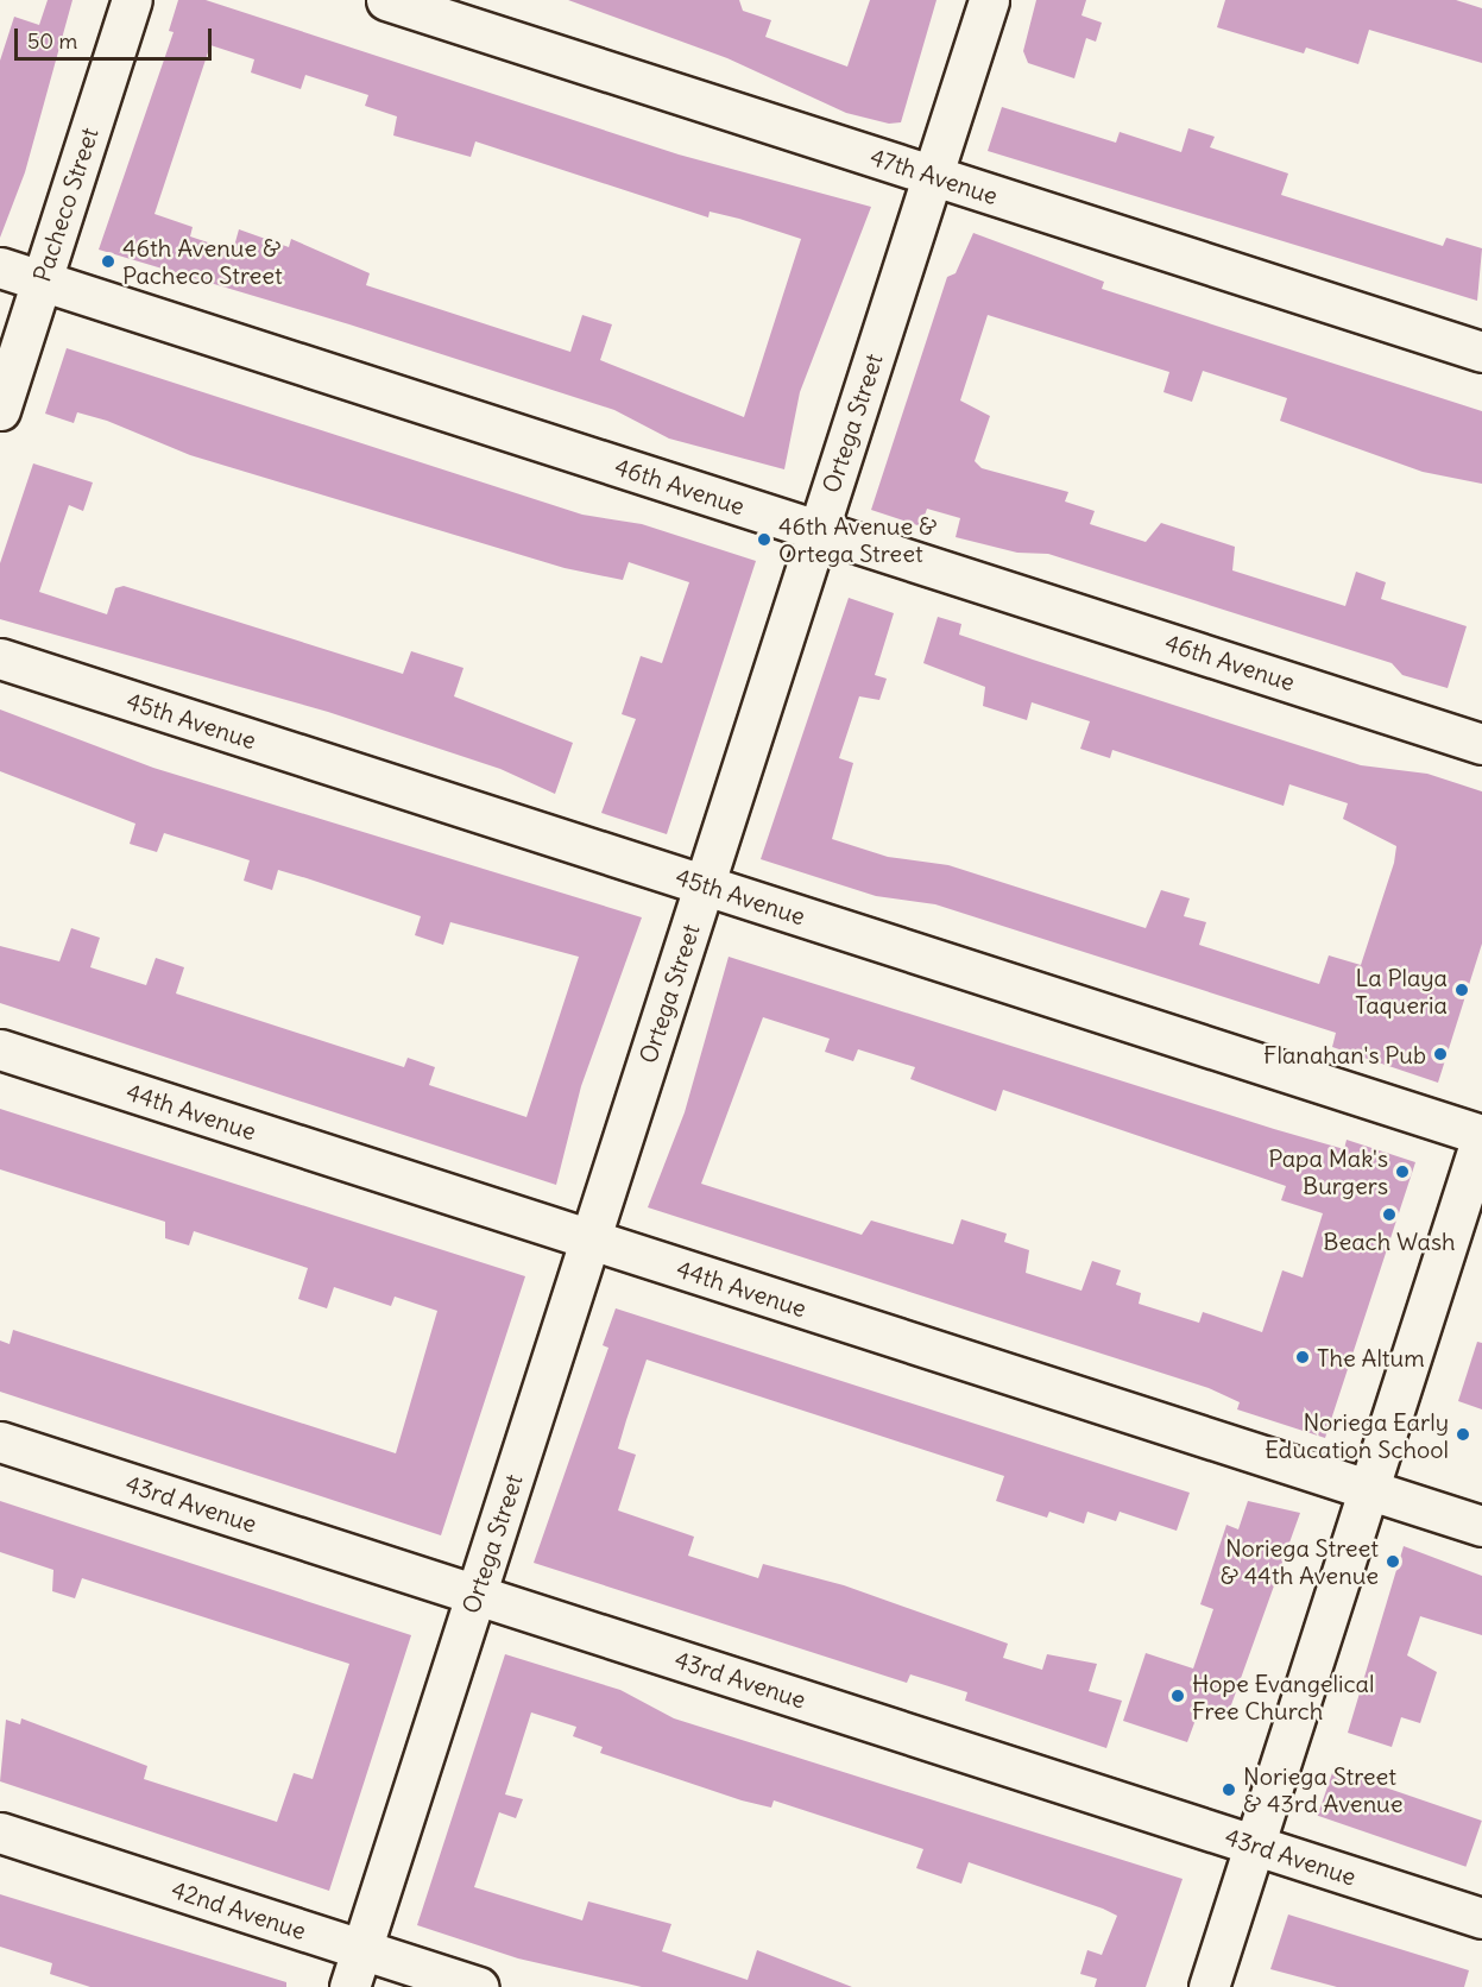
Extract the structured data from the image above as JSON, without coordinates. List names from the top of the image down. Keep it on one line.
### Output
{"streets":{"street":["47th Avenue","Pacheco Street","Ortega Street","46th Avenue","45th Avenue","44th Avenue","43rd Avenue","42nd Avenue"]},"crossings":[["47th Avenue","Ortega Street"],["Pacheco Street","46th Avenue"],["Ortega Street","46th Avenue"],["Ortega Street","45th Avenue"],["Ortega Street","44th Avenue"],["Ortega Street","43rd Avenue"],["Ortega Street","42nd Avenue"]],"places":["46th Avenue & Pacheco Street","46th Avenue & Ortega Street","La Playa Taqueria","Flanahan's Pub","Papa Mak's Burgers","Beach Wash","The Altum","Noriega Early Education School","Noriega Street & 44th Avenue","Hope Evangelical Free Church","Noriega Street & 43rd Avenue"],"scale_bar":"50 m"}
